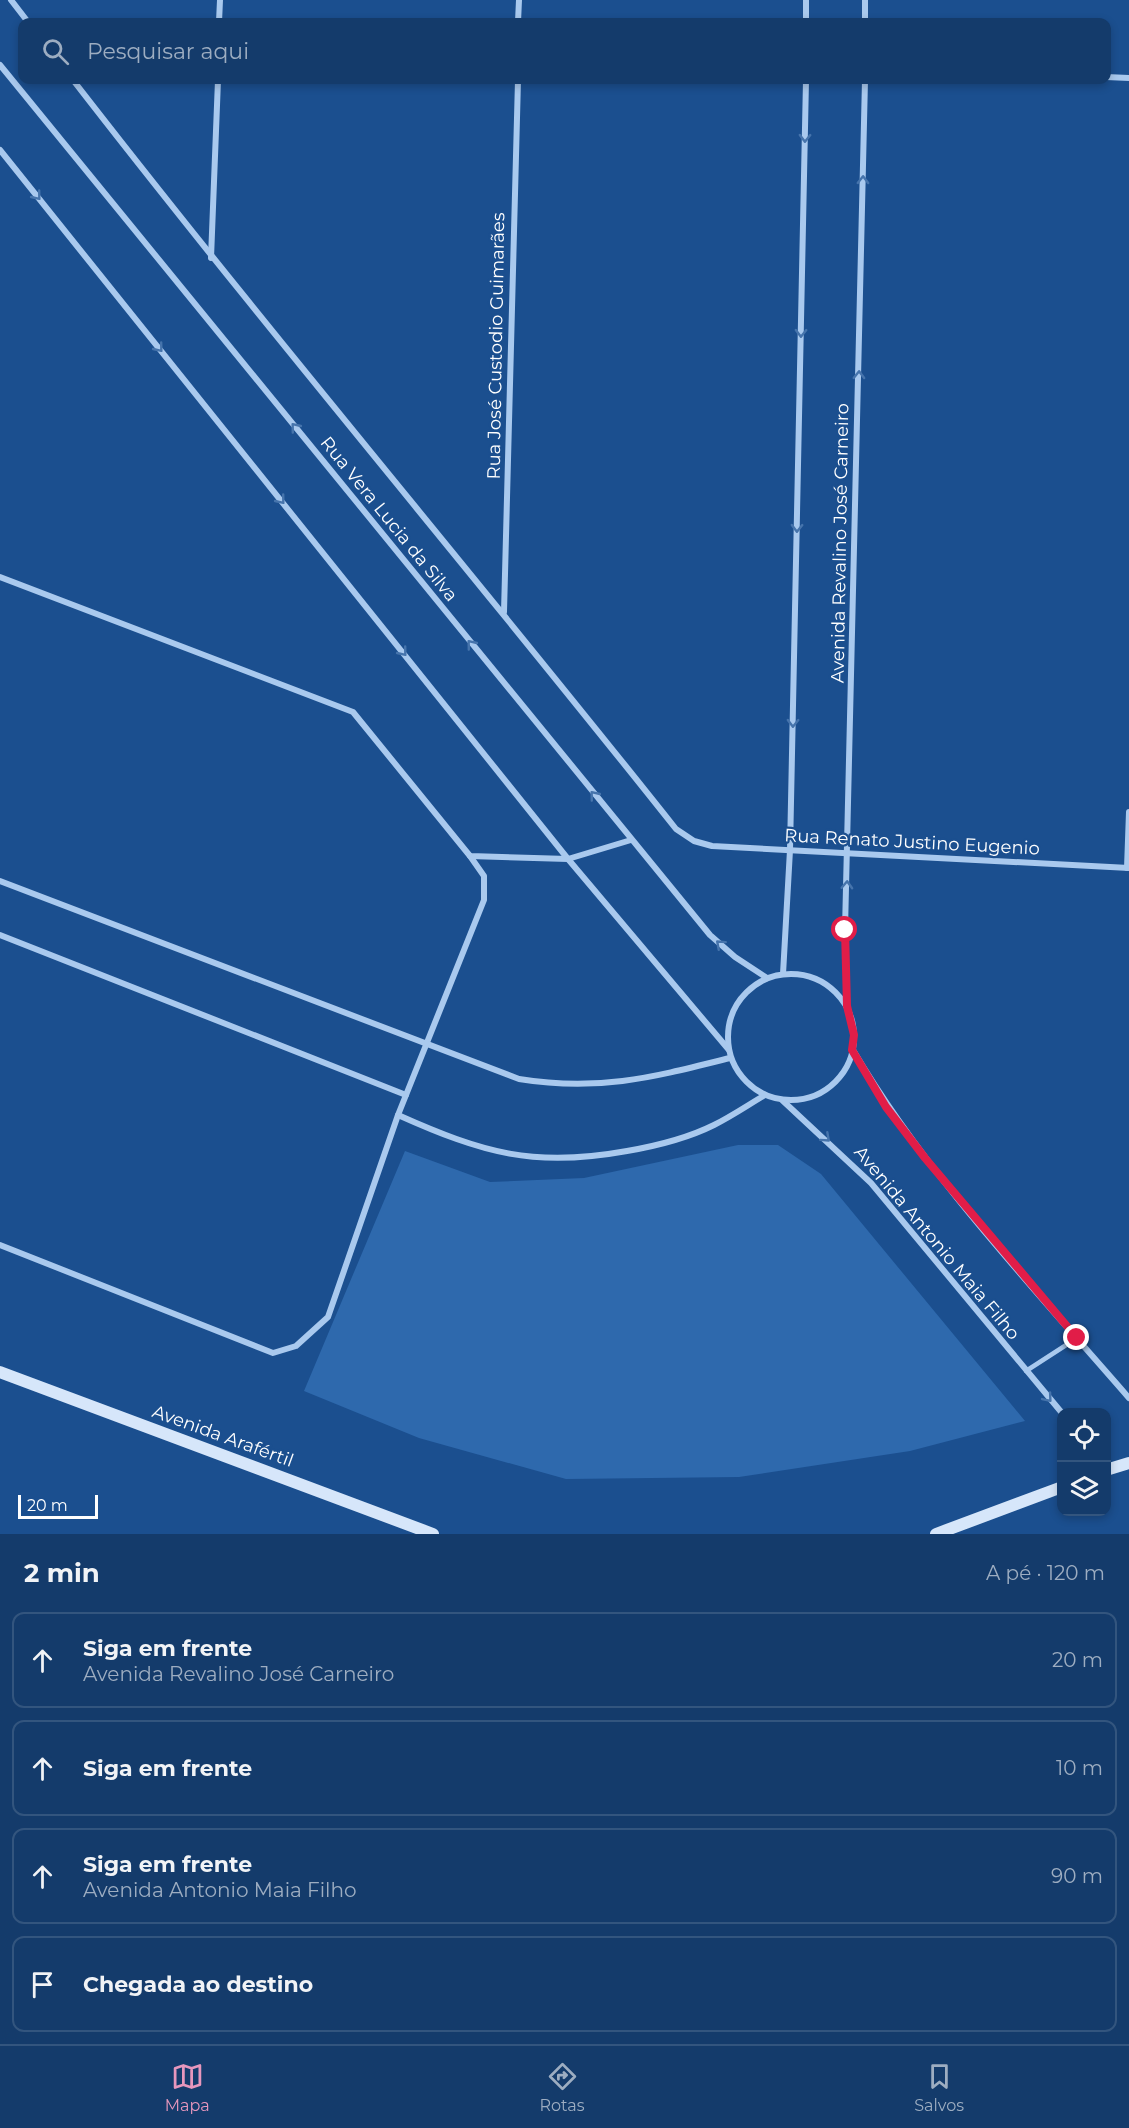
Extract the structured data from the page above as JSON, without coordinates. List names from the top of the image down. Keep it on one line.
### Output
{"streets":{"street":["Rua José Custodio Guimarães","Rua Vera Lucia da Silva","Avenida Revalino José Carneiro","Rua Renato Justino Eugenio","Avenida Antonio Maia Filho","Avenida Arafértil"]},"crossings":[["Rua José Custodio Guimarães","Rua Vera Lucia da Silva"],["Rua Vera Lucia da Silva","Avenida Revalino José Carneiro"],["Rua Vera Lucia da Silva","Rua Renato Justino Eugenio"],["Rua Vera Lucia da Silva","Avenida Antonio Maia Filho"],["Avenida Revalino José Carneiro","Rua Renato Justino Eugenio"],["Avenida Revalino José Carneiro","Avenida Antonio Maia Filho"]],"one_way":["Avenida Revalino José Carneiro","Avenida Antonio Maia Filho"],"scale_bar":"20 m","page":{"search":"Pesquisar aqui","scale":"20 m","heading":["2 min","A pé · 120 m"],"list":[["Siga em frente","Avenida Revalino José Carneiro","20 m"],["Siga em frente","10 m"],["Siga em frente","Avenida Antonio Maia Filho","90 m"],"Chegada ao destino"],"nav":["Mapa","Rotas","Salvos"]}}
